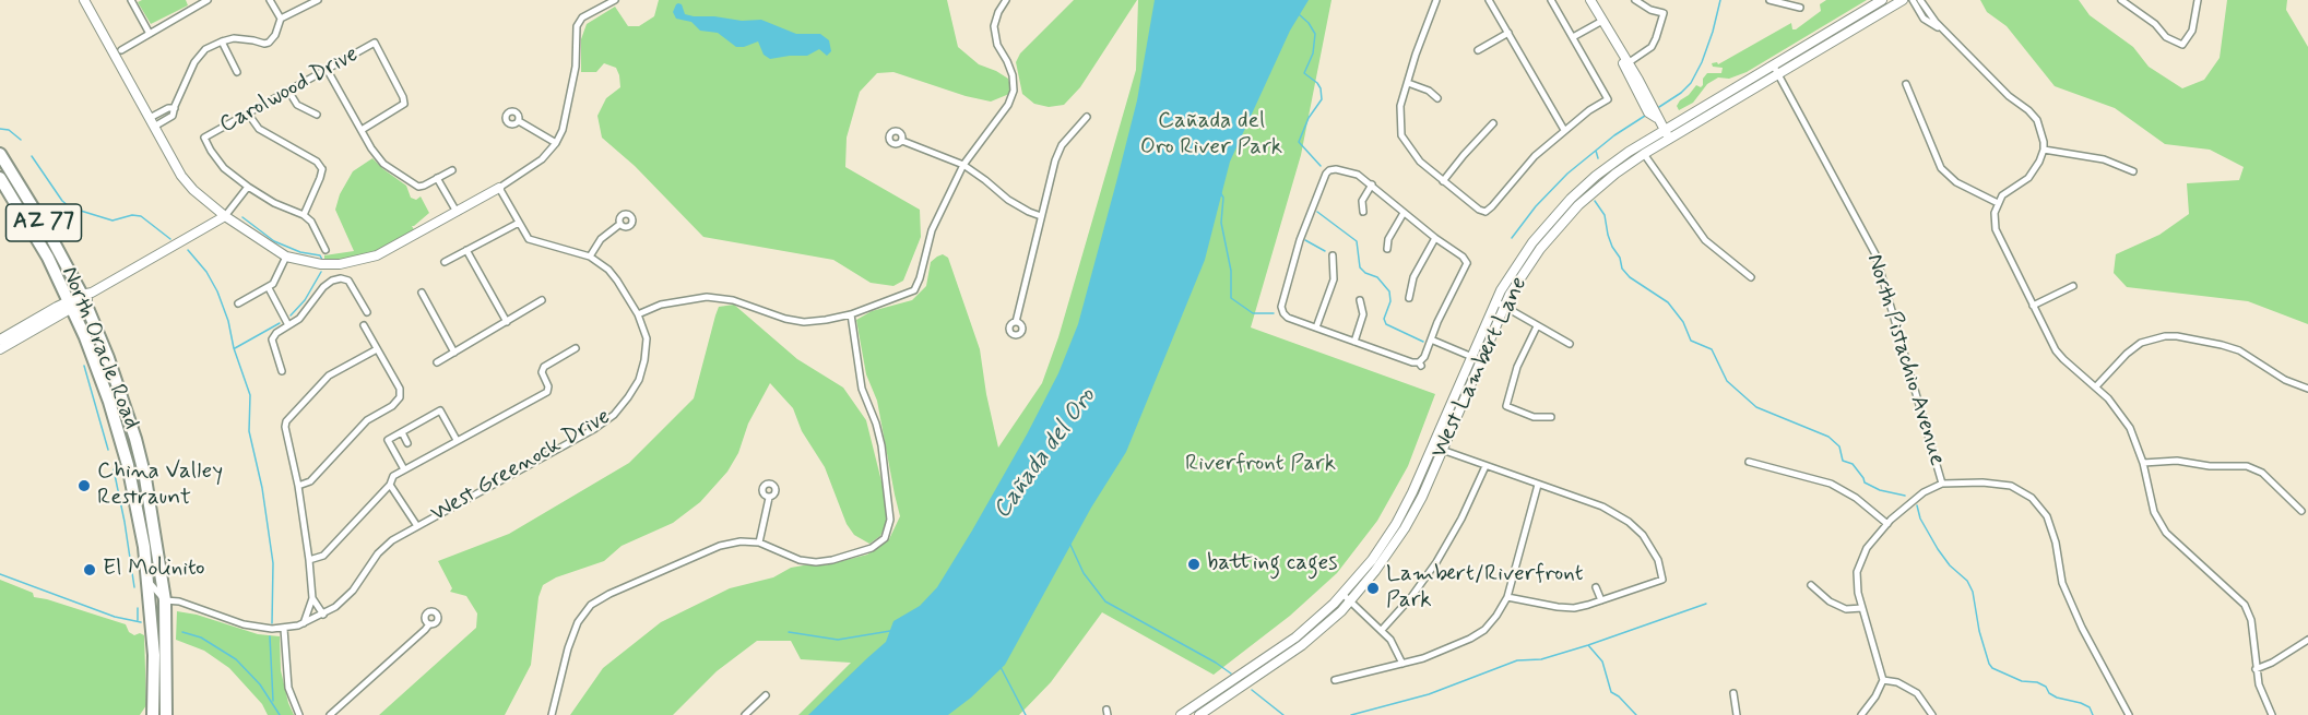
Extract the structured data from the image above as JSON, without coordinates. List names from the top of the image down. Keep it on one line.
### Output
{"streets":{"highway":["AZ 77","North Oracle Road"],"main road":["West Lambert Lane"],"street":["Carolwood Drive","North Pistachio Avenue","West Greenock Drive"]},"crossings":[["North Oracle Road","West Greenock Drive"],["North Pistachio Avenue","West Lambert Lane"]],"water":["Cañada del Oro"],"parks":["Cañada del Oro River Park","Riverfront Park"],"places":["China Valley Restraunt","batting cages","El Molinito","Lambert/Riverfront Park"]}
